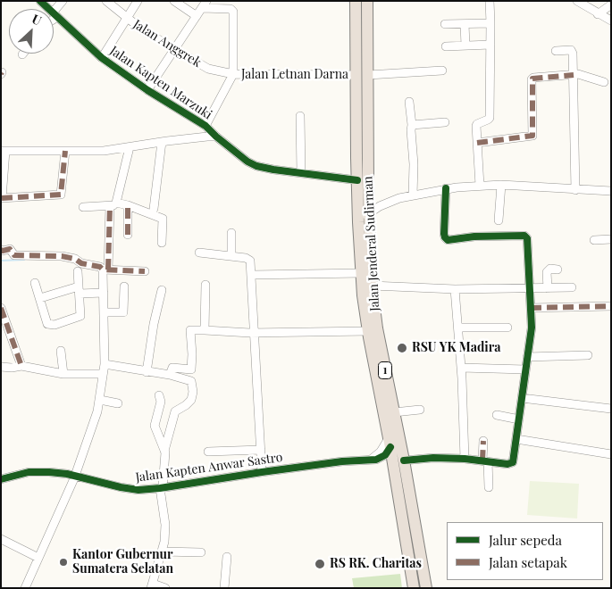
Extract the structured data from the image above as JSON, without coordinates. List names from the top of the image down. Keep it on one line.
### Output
{"streets":{"highway":["Jalan Jenderal Sudirman","1"],"street":["Jalan Anggrek","Jalan Letnan Darna","Jalan Kapten Marzuki","Jalan Kapten Anwar Sastro"]},"crossings":[["Jalan Anggrek","Jalan Letnan Darna"],["Jalan Letnan Darna","Jalan Jenderal Sudirman"],["Jalan Kapten Marzuki","Jalan Jenderal Sudirman"],["Jalan Jenderal Sudirman","Jalan Kapten Anwar Sastro"]],"places":["RSU YK Madira","Kantor Gubernur Sumatera Selatan","RS RK. Charitas"],"legend":["Jalur sepeda","Jalan setapak"],"north":"top right"}
